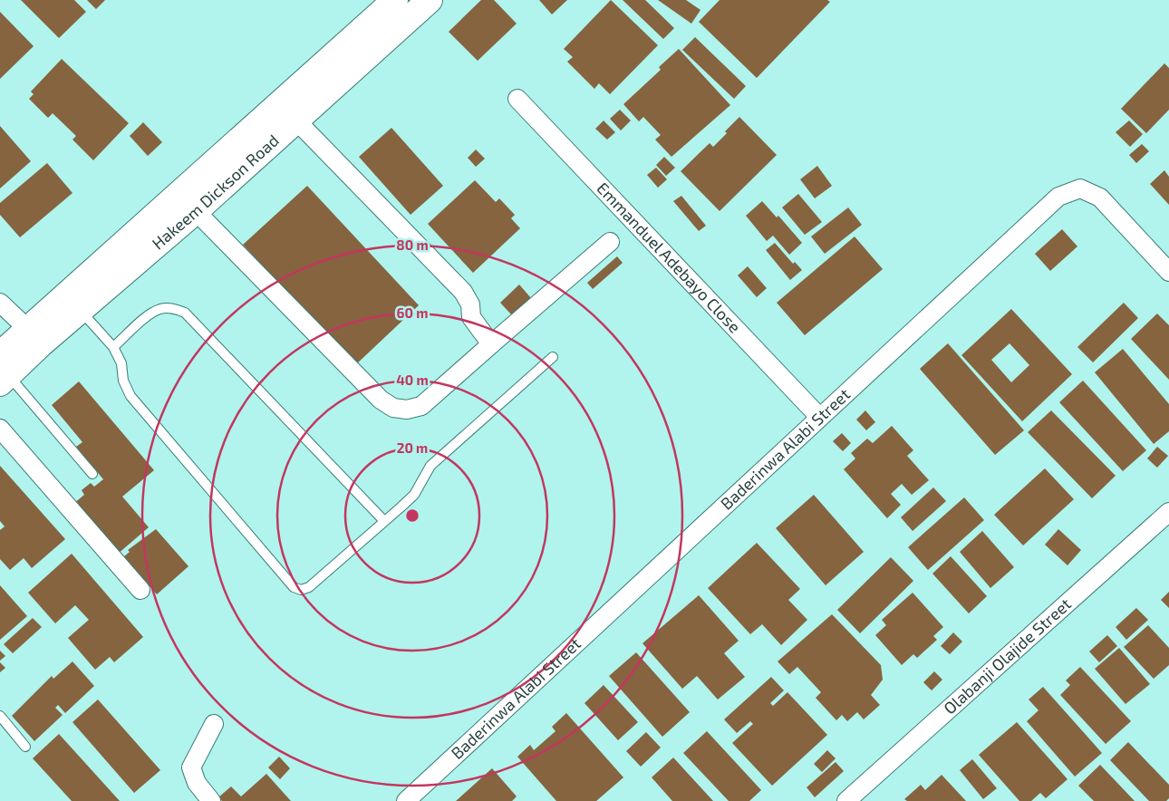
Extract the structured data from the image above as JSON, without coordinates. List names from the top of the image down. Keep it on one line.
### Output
{"streets":{"main road":["Hakeem Dickson Road"],"street":["Emmanduel Adebayo Close","Baderinwa Alabi Street","Olabanji Olajide Street"]},"crossings":[["Emmanduel Adebayo Close","Baderinwa Alabi Street"]],"rings":["80 m","60 m","40 m","20 m"]}
